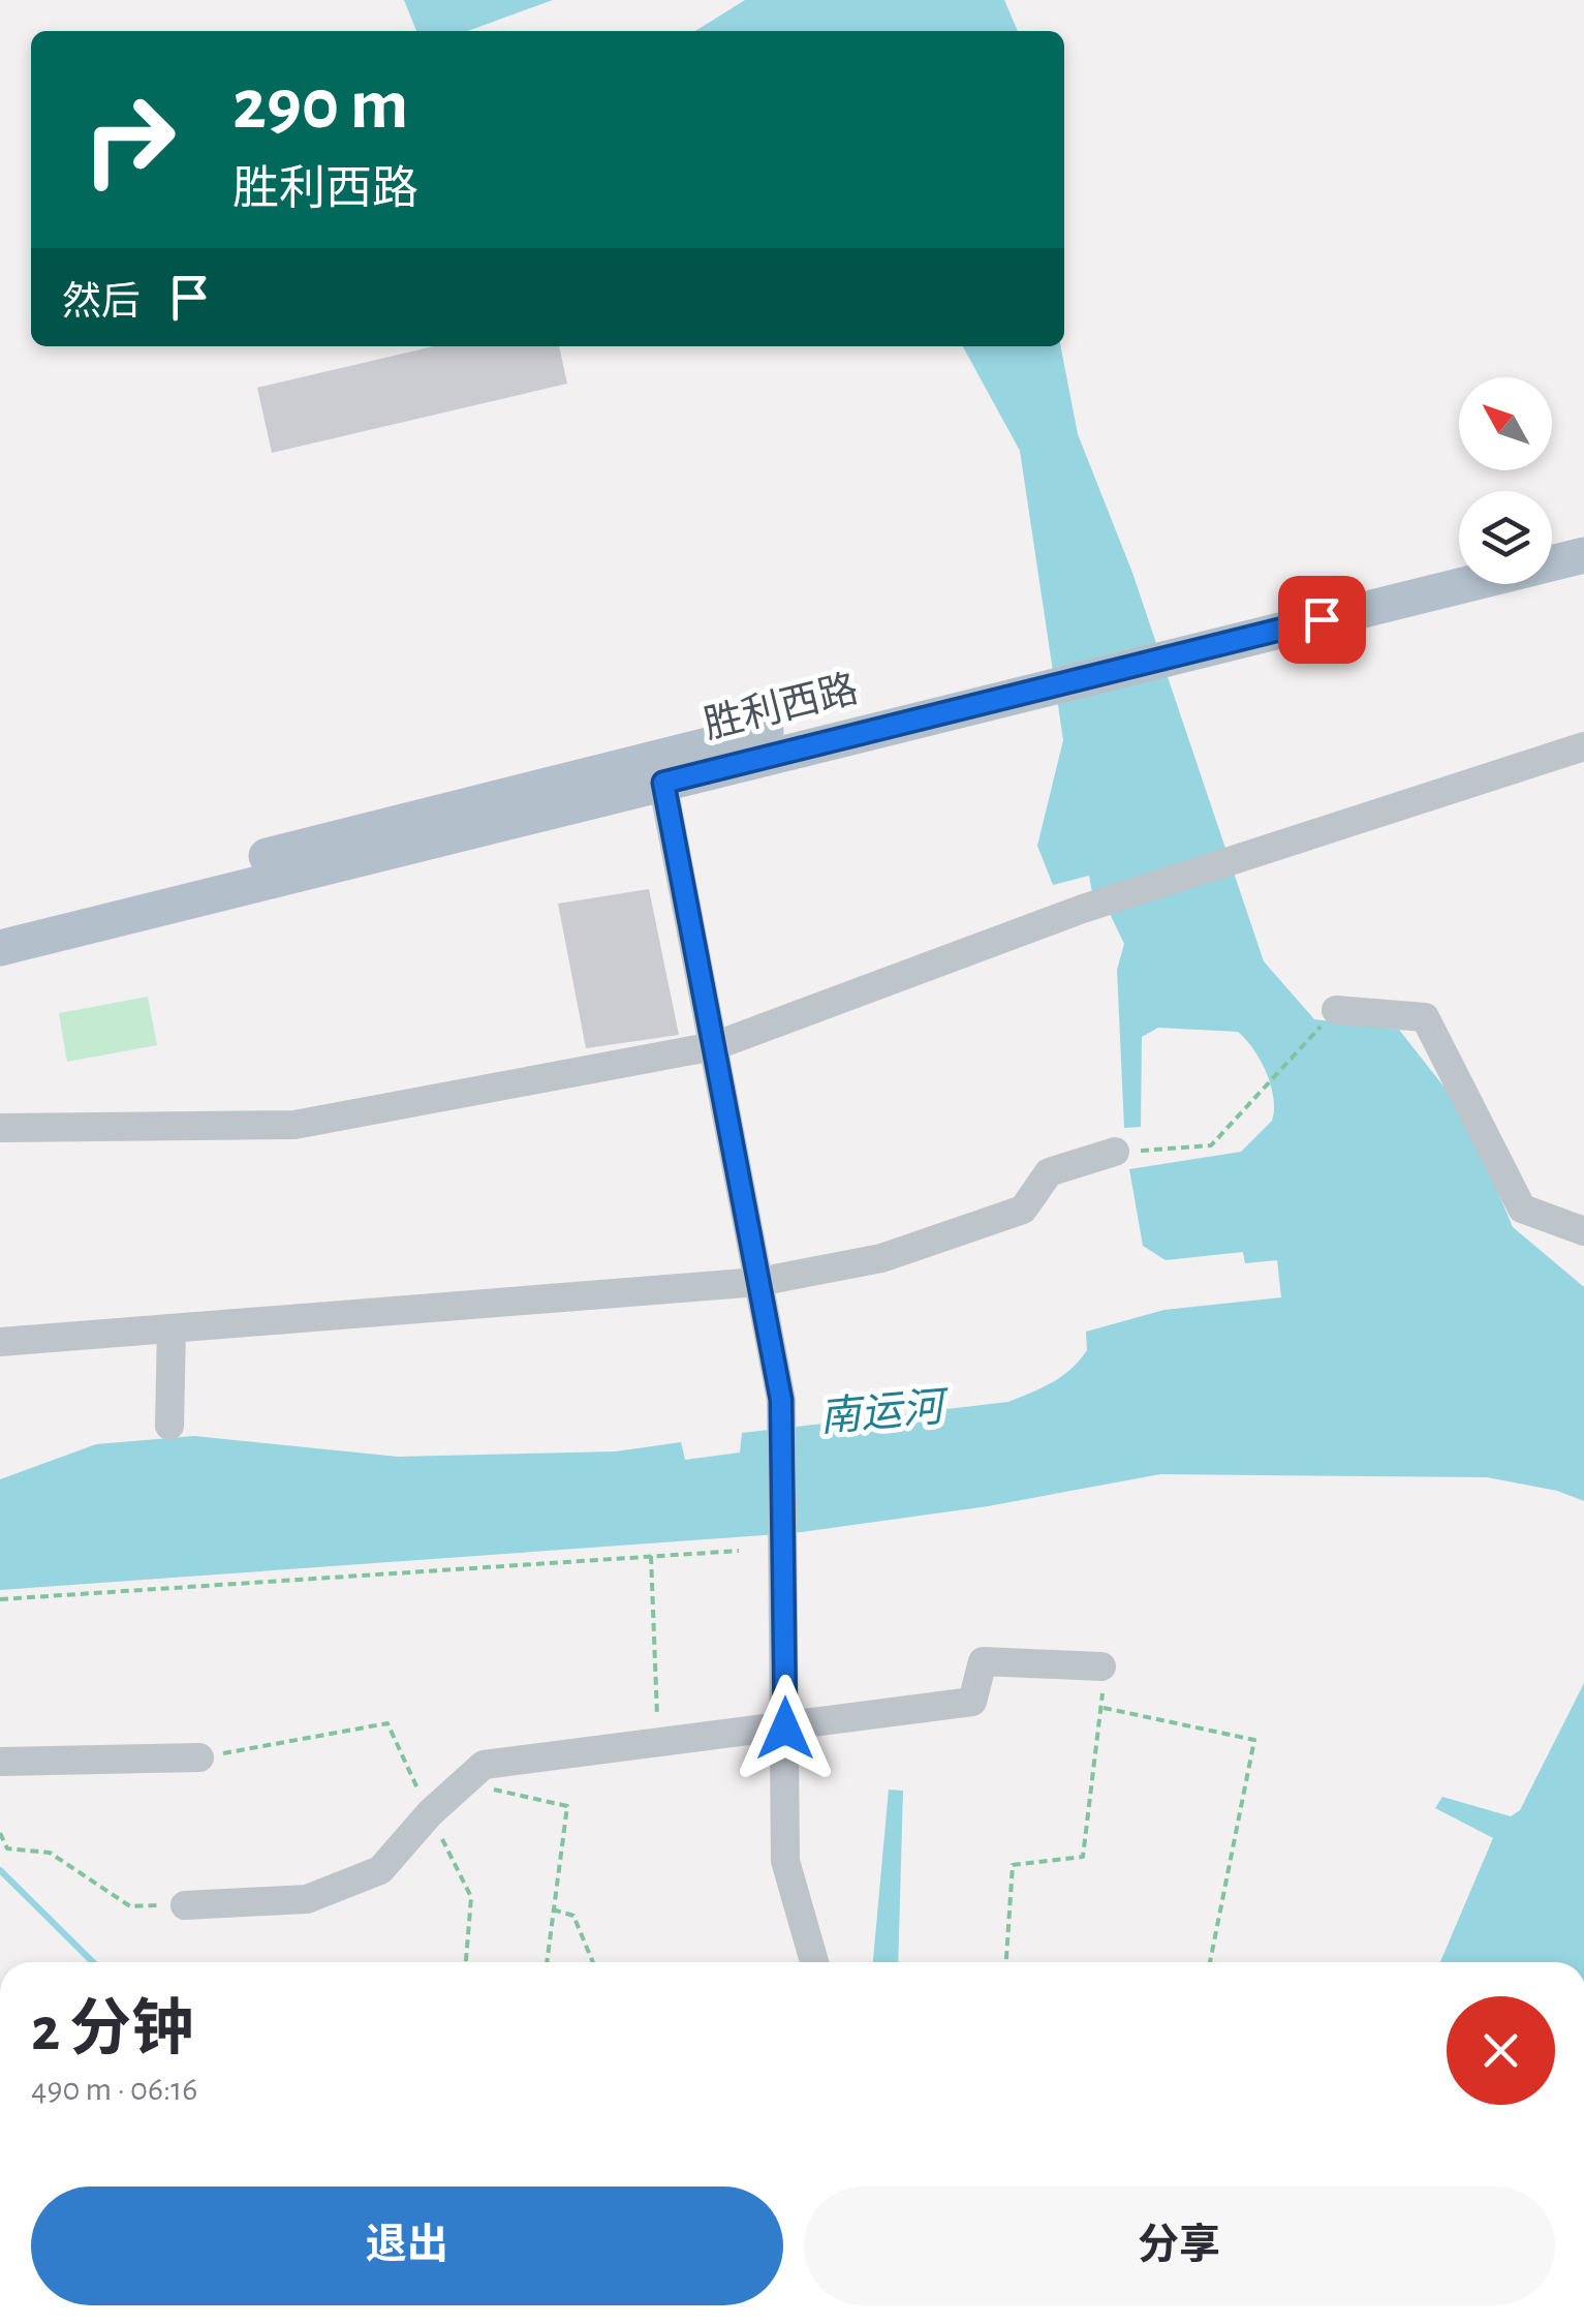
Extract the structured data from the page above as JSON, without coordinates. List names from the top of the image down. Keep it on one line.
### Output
{"streets":{"main road":["胜利西路"]},"water":["南运河"],"north":"top left","page":{"turn":["290 m","胜利西路"],"then":"然后","heading":["2 分钟","490 m · 06:16"],"buttons":["退出","分享"]}}
